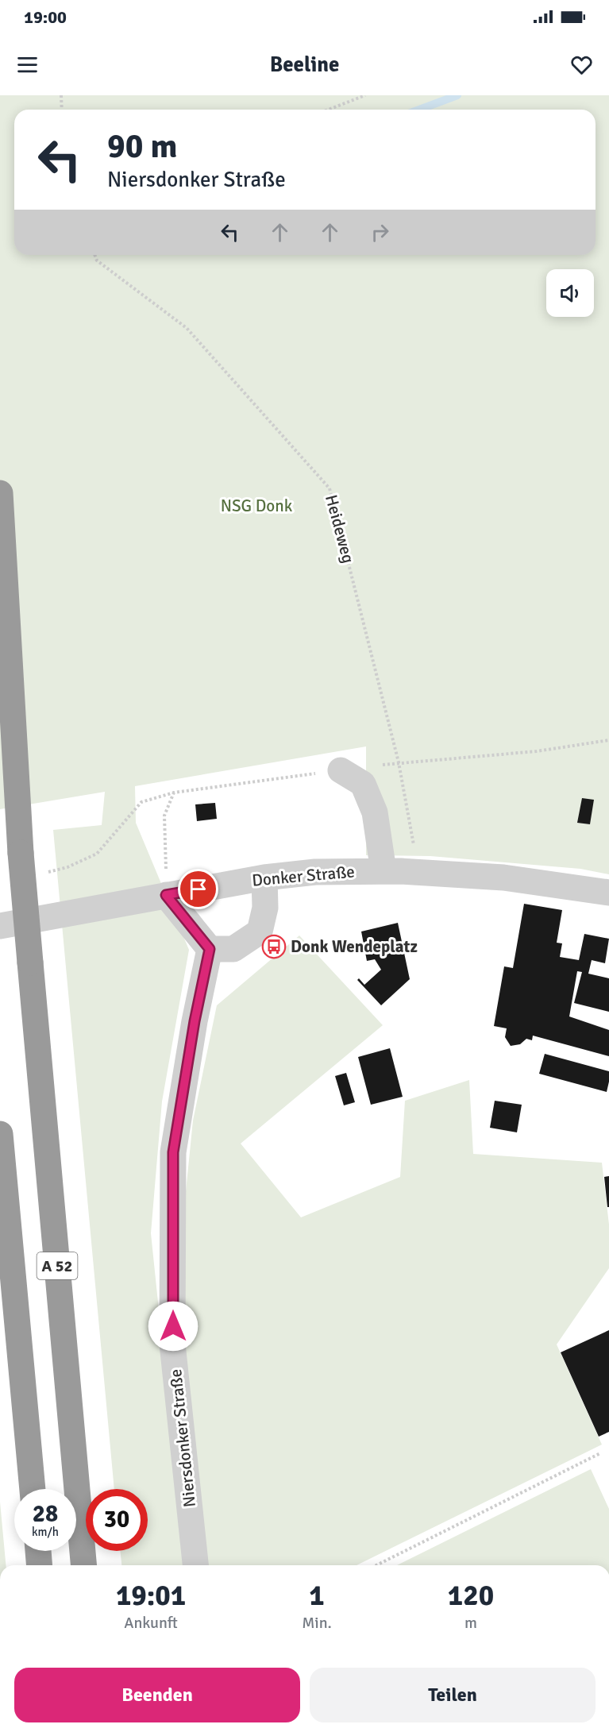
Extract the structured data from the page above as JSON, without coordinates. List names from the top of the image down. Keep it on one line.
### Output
{"streets":{"highway":["A 52"],"street":["Donker Straße","Niersdonker Straße"],"path":["Heideweg"]},"crossings":[["Heideweg","Donker Straße"]],"parks":["NSG Donk"],"places":{"bus stop":["Donk Wendeplatz"]},"page":{"status":"19:00","header":"Beeline","turn":["90 m","Niersdonker Straße"],"speed":"28 km/h","limit":"30","eta":["19:01","Ankunft","1","Min.","120","m"],"buttons":["Beenden","Teilen"]}}
